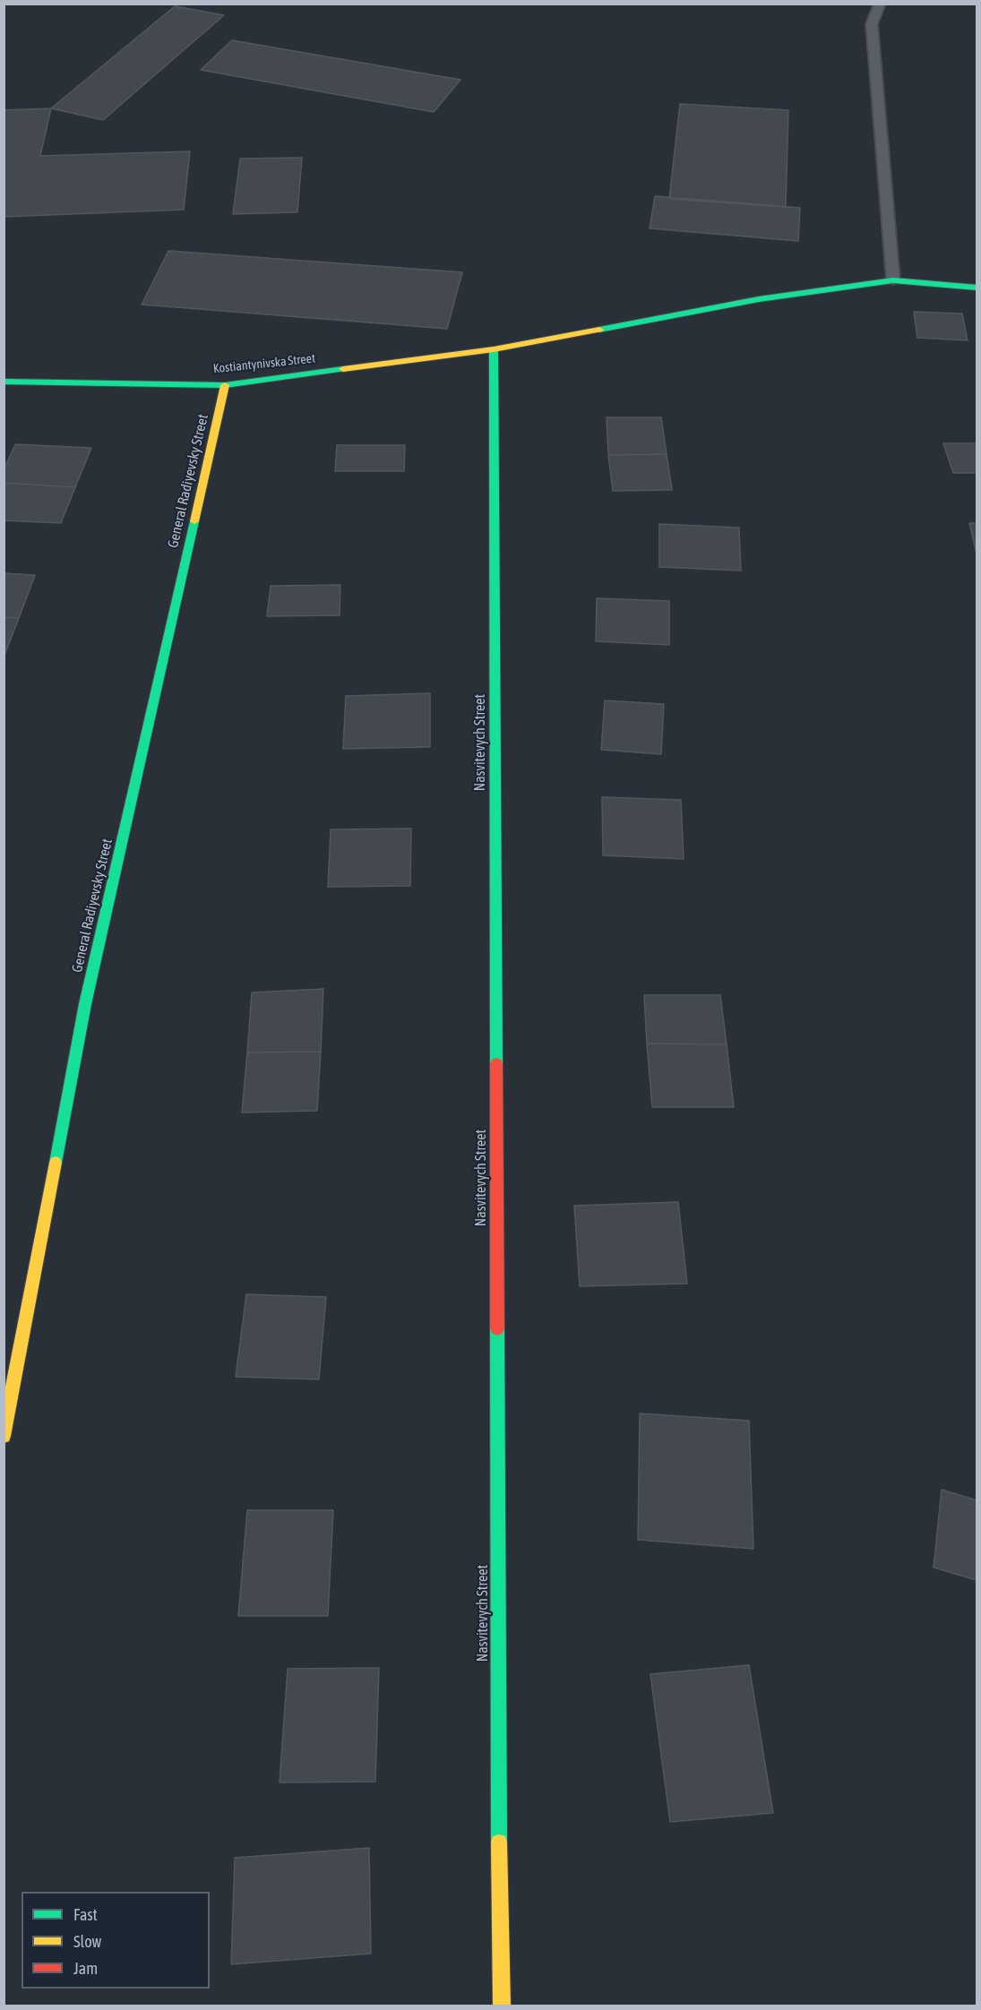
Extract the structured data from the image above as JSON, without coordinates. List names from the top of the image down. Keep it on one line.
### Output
{"streets":{"street":["Kostiantynivska Street","General Radiyevsky Street","Nasvitevych Street"]},"crossings":[["Kostiantynivska Street","General Radiyevsky Street"],["Kostiantynivska Street","Nasvitevych Street"]],"legend":["Fast","Slow","Jam"]}
